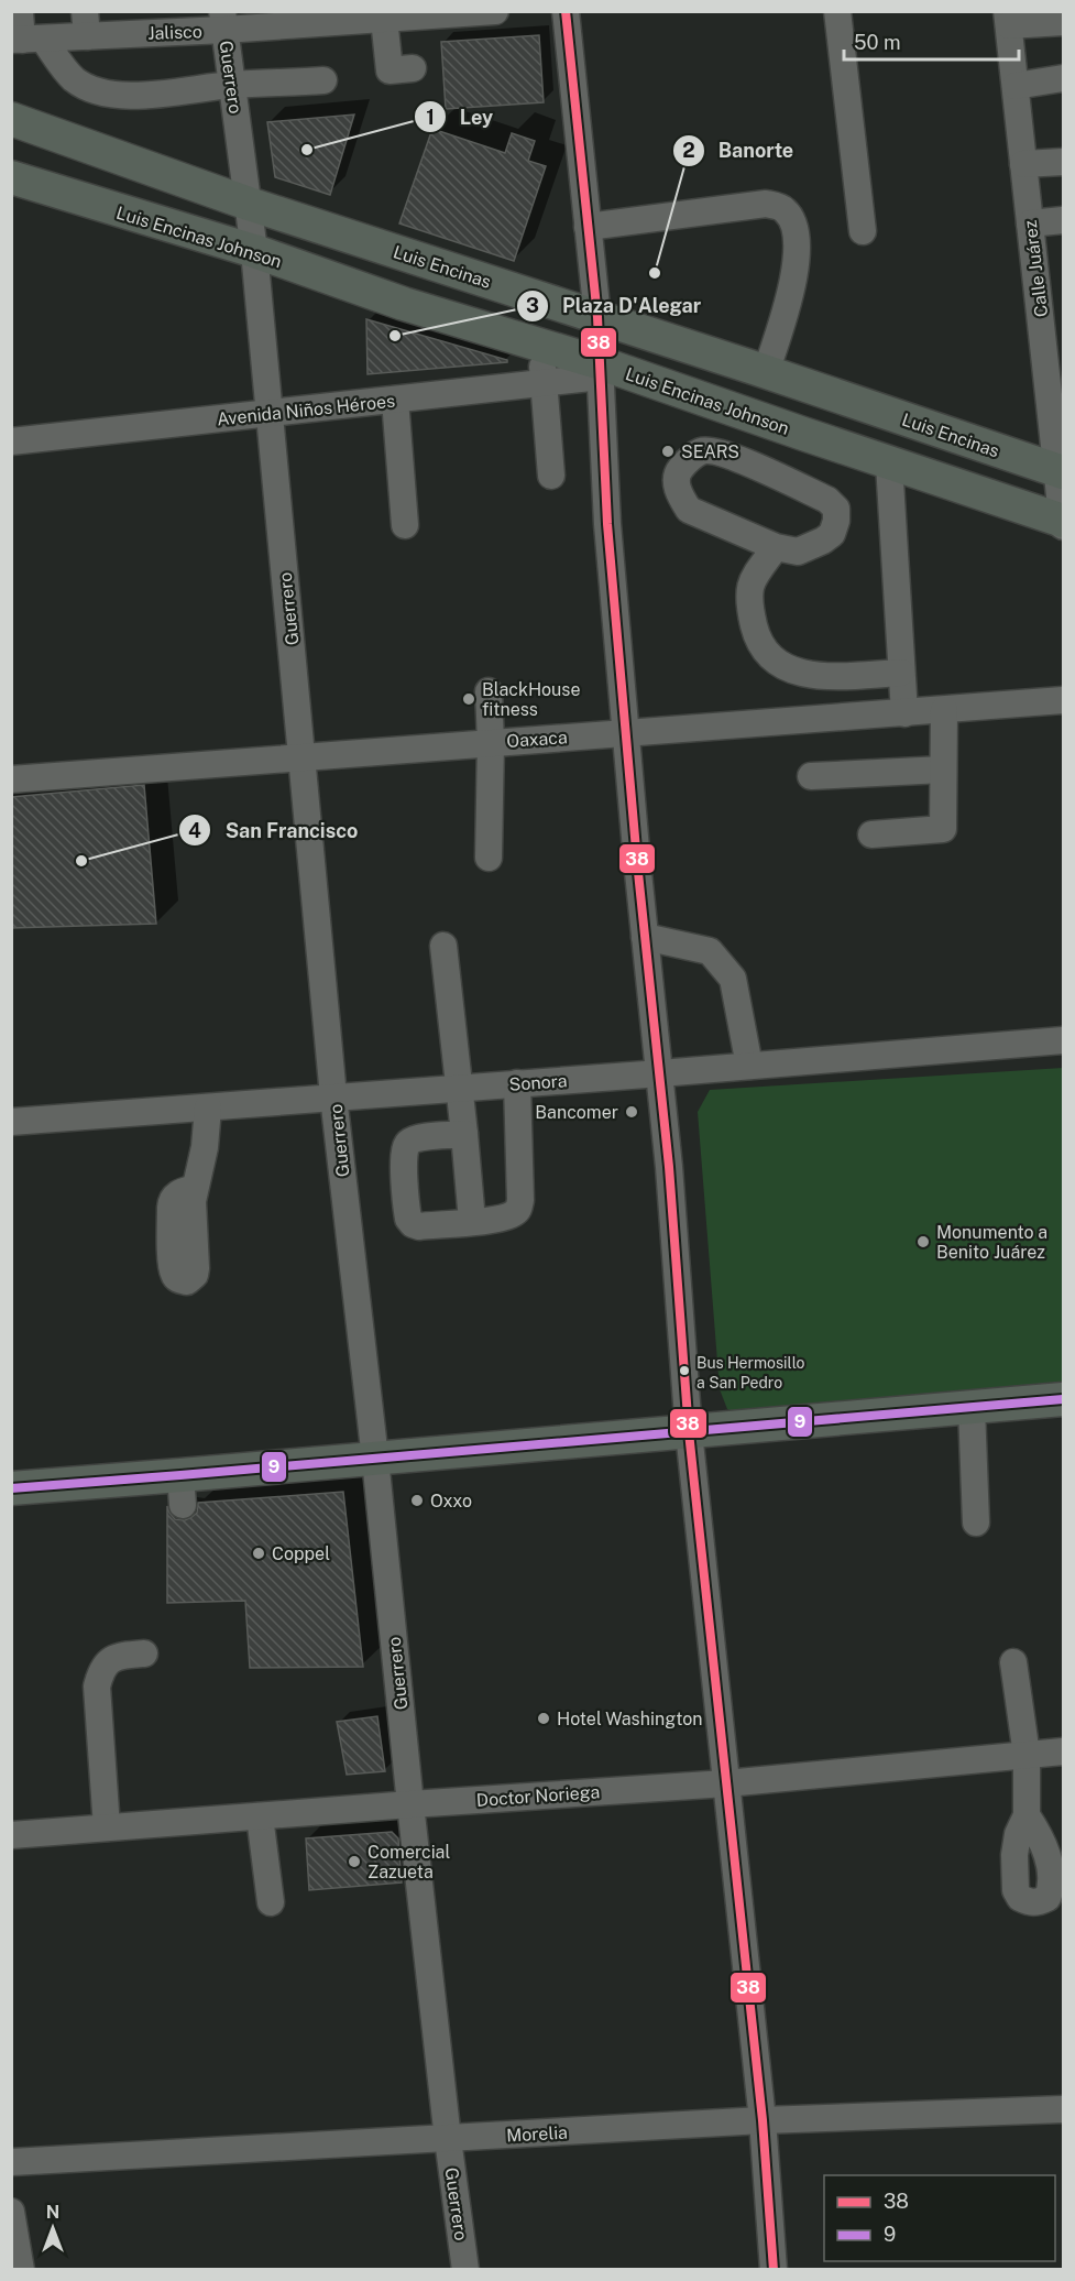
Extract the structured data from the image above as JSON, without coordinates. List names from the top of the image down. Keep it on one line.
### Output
{"streets":{"main road":["Luis Encinas Johnson","Luis Encinas"],"street":["Jalisco","Guerrero","Calle Juárez","Avenida Niños Héroes","Oaxaca","Sonora","Doctor Noriega","Morelia"]},"crossings":[["Jalisco","Guerrero"],["Guerrero","Luis Encinas Johnson"],["Guerrero","Luis Encinas"],["Guerrero","Avenida Niños Héroes"],["Guerrero","Oaxaca"],["Guerrero","Sonora"],["Guerrero","Doctor Noriega"],["Guerrero","Morelia"],["Luis Encinas Johnson","Calle Juárez"],["Luis Encinas Johnson","Avenida Niños Héroes"],["Luis Encinas","Calle Juárez"]],"places":["Ley","Banorte","Plaza D'Alegar","SEARS","BlackHouse fitness","San Francisco","Bancomer","Monumento a Benito Juárez","Bus Hermosillo a San Pedro","Oxxo","Coppel","Hotel Washington","Comercial Zazueta"],"lines":["transit line 38","transit line 9"],"legend":["38","9"],"scale_bar":"50 m","north":"top"}
